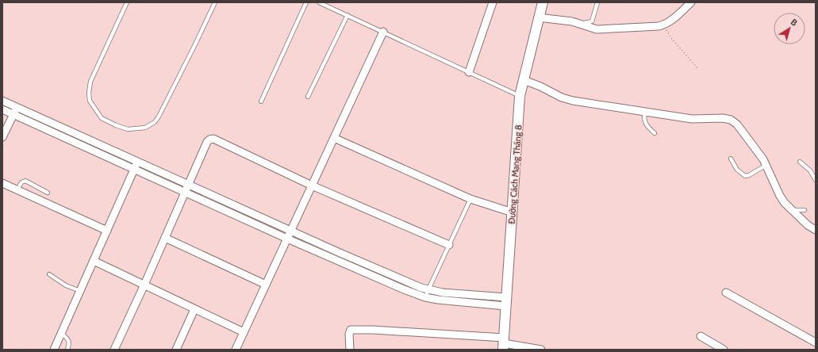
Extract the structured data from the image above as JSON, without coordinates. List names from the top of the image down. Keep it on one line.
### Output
{"streets":{"street":["Đường Cách Mạng Tháng 8"]},"north":"top right"}
